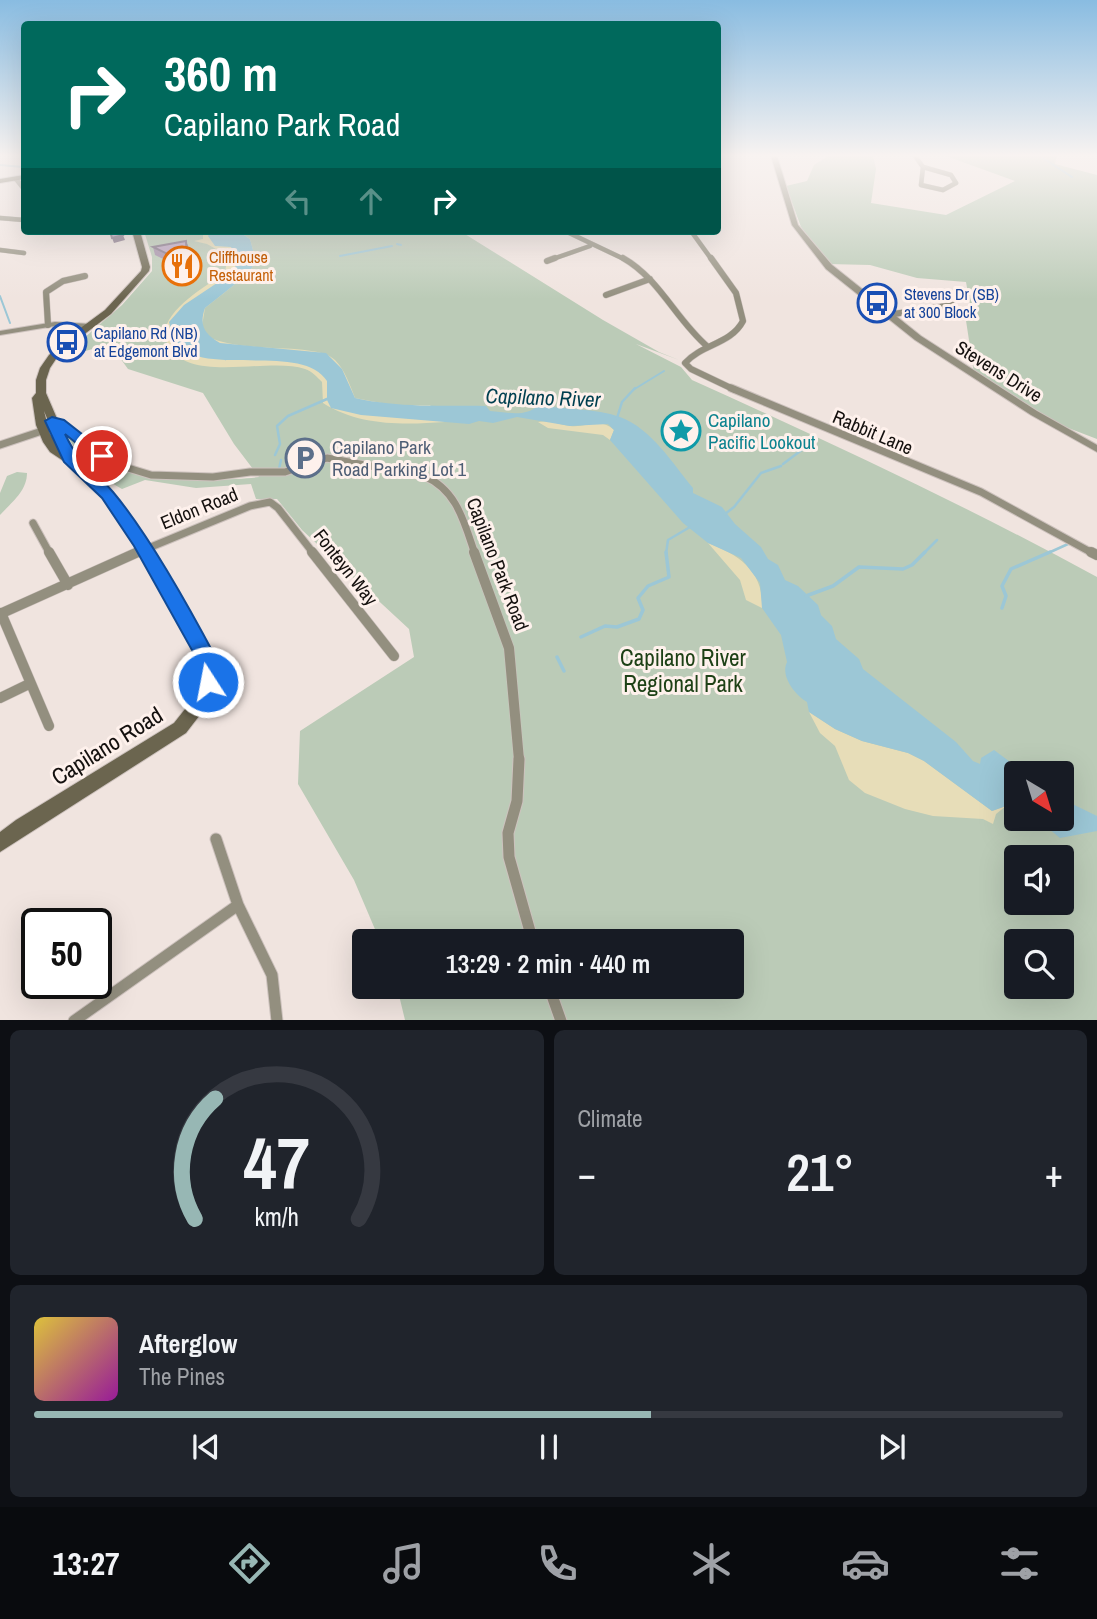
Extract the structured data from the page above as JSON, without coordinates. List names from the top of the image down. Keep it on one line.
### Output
{"streets":{"main road":["Capilano Road"],"street":["Stevens Drive","Rabbit Lane","Eldon Road","Capilano Park Road","Fonteyn Way"]},"crossings":[["Eldon Road","Fonteyn Way"],["Eldon Road","Capilano Road"],["Capilano Park Road","Capilano Road"]],"water":["Capilano River"],"parks":["Capilano River Regional Park"],"places":{"restaurant":["Cliffhouse Restaurant"],"bus stop":["Stevens Dr (SB) at 300 Block","Capilano Rd (NB) at Edgemont Blvd"],"place":["Capilano Pacific Lookout"],"parking":["Capilano Park Road Parking Lot 1"]},"north":"bottom right","page":{"turn":["360 m","Capilano Park Road"],"limit":"50","trip":"13:29 · 2 min · 440 m","tile":"Climate","heat":["−","21°","+"],"song":["Afterglow","The Pines"],"tabs":"13:27","gauge":["47","km/h"]}}
